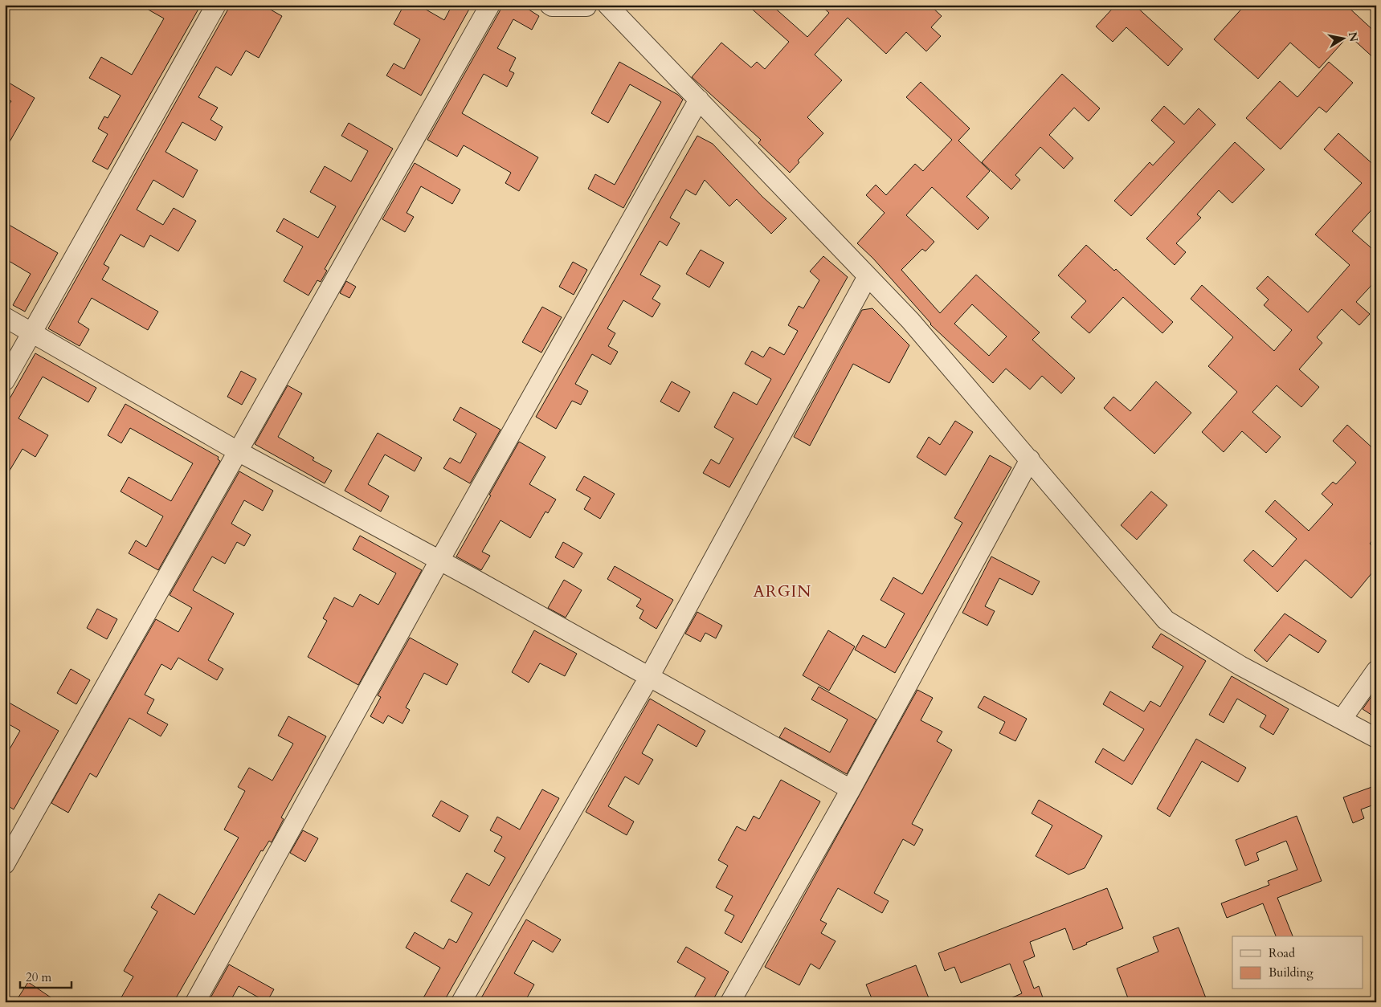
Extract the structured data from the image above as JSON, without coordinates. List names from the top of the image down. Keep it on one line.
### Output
{"districts":["ARGIN"],"legend":["Road","Building"],"scale_bar":"20 m","north":"right"}
